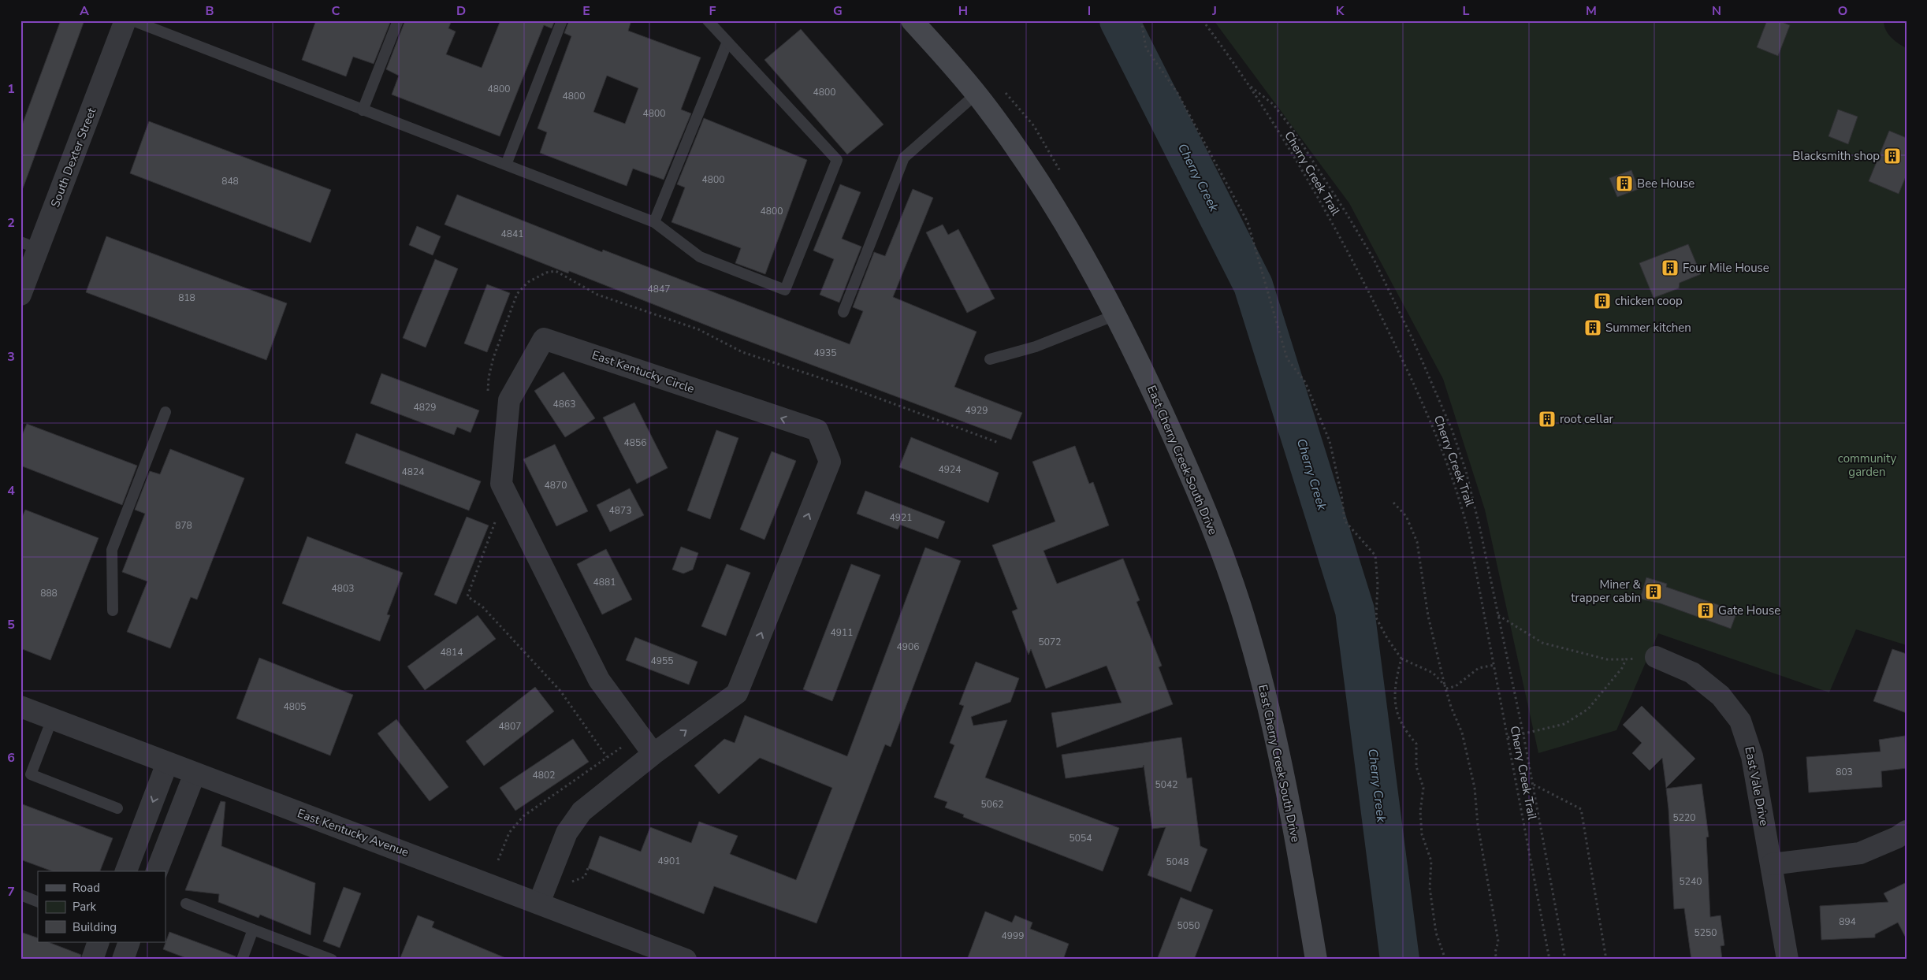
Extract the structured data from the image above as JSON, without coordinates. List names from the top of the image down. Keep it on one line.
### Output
{"streets":{"main road":["East Cherry Creek South Drive"],"street":["South Dexter Street","East Kentucky Circle","East Vale Drive","East Kentucky Avenue"],"path":["Cherry Creek Trail"]},"crossings":[["East Kentucky Circle","East Kentucky Avenue"]],"water":["Cherry Creek"],"parks":["community garden"],"places":{"building":["Blacksmith shop","Bee House","Four Mile House","chicken coop","Summer kitchen","root cellar","Miner & trapper cabin","Gate House"]},"house_numbers":["4800","4800","4800","4800","4800","848","4800","4841","4847","818","4935","4863","4829","4929","4856","4924","4824","4870","4873","4921","878","4881","4803","888","4911","5072","4906","4814","4955","4805","4807","803","4802","5042","5062","5220","5054","4901","5048","5240","894","5050","5250","4999"],"legend":["Road","Park","Building"],"grid":{"columns":["A","B","C","D","E","F","G","H","I","J","K","L","M","N","O"],"rows":["1","2","3","4","5","6","7"]}}
